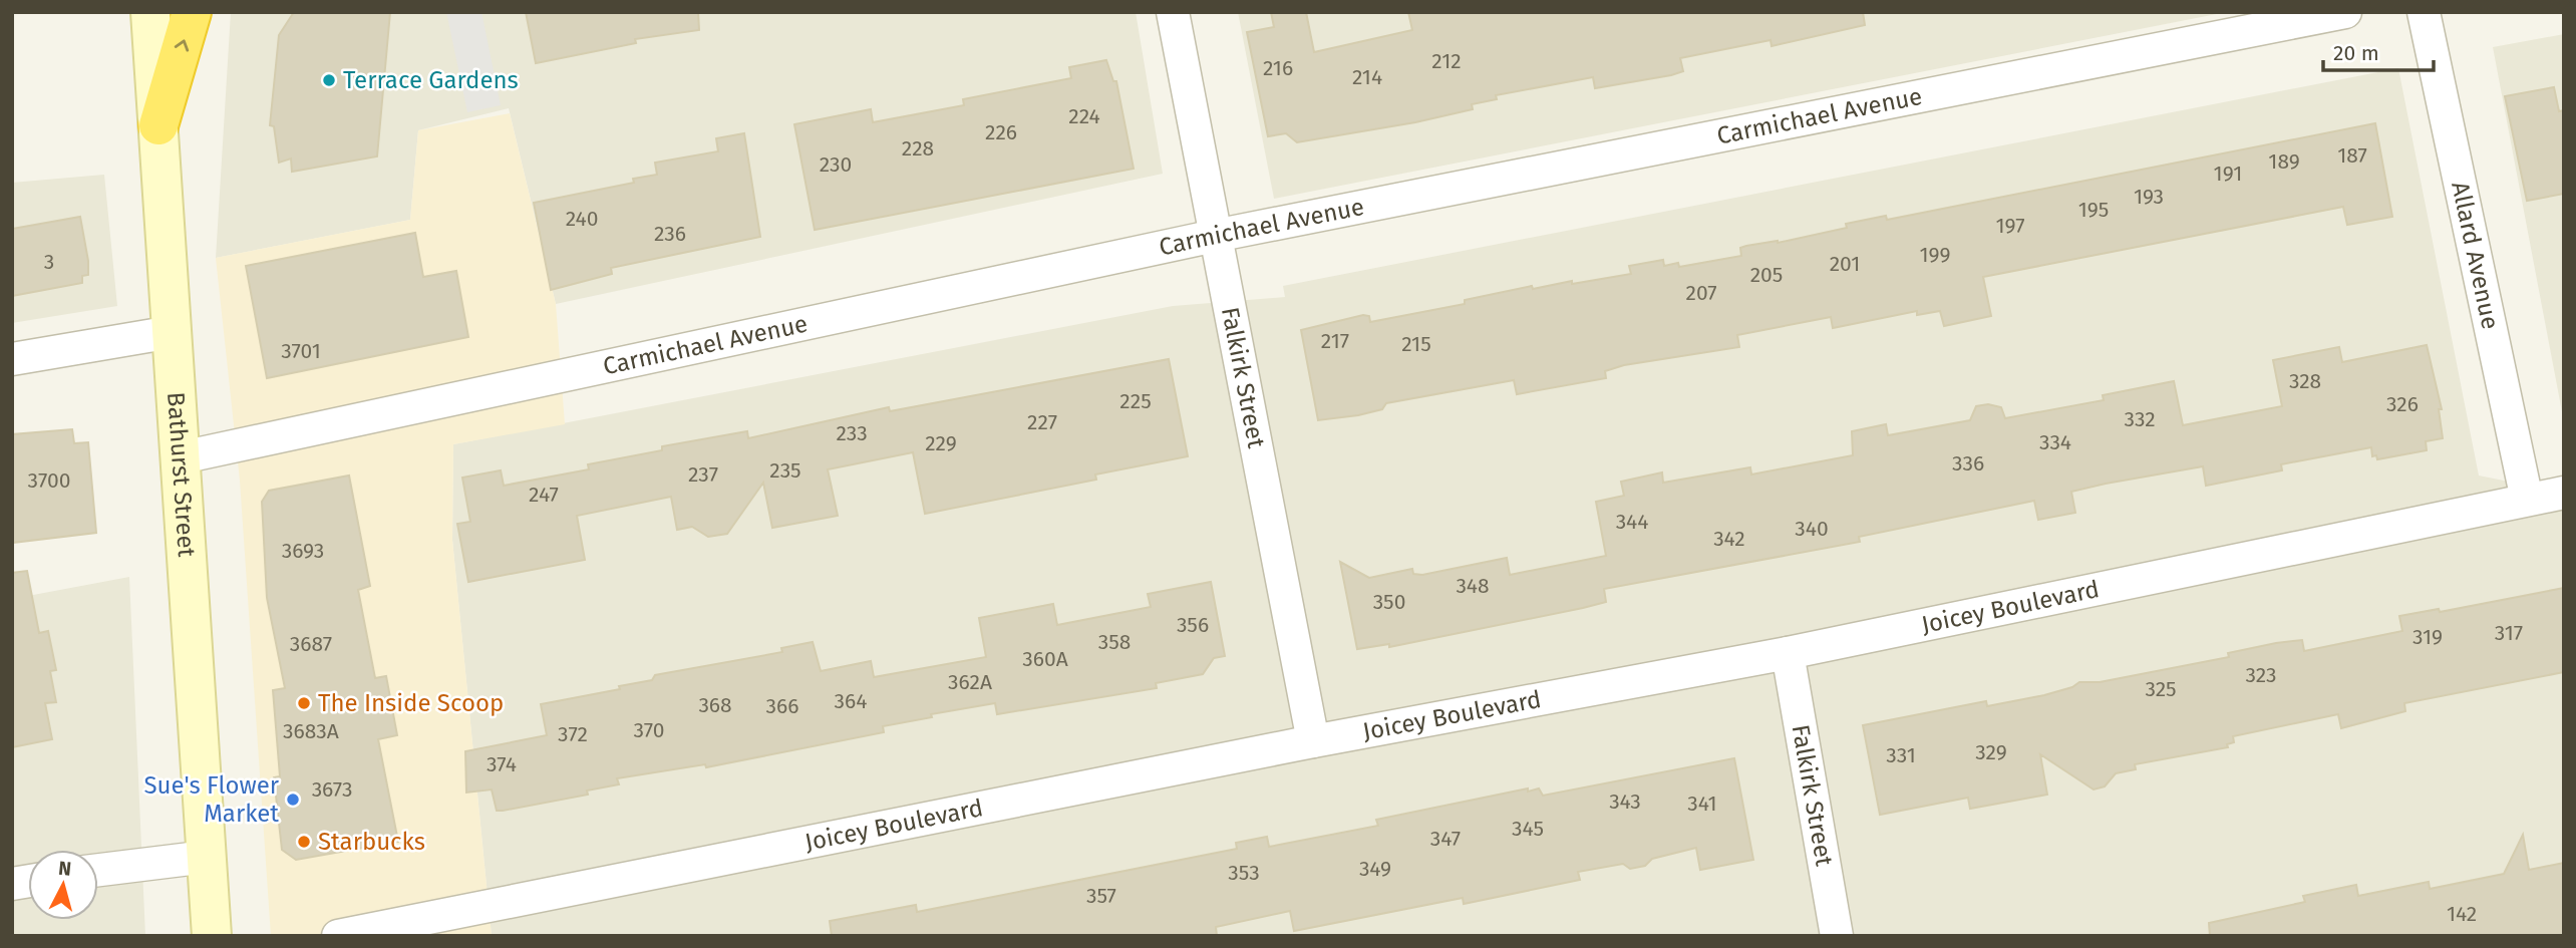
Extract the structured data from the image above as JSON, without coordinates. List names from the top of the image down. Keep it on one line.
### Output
{"streets":{"main road":["Bathurst Street"],"street":["Carmichael Avenue","Allard Avenue","Falkirk Street","Joicey Boulevard"]},"crossings":[["Carmichael Avenue","Falkirk Street"],["Carmichael Avenue","Bathurst Street"],["Allard Avenue","Joicey Boulevard"],["Falkirk Street","Joicey Boulevard"]],"places":["Terrace Gardens","The Inside Scoop","Sue's Flower Market","Starbucks"],"house_numbers":["212","216","214","224","226","228","187","189","230","191","193","195","240","197","236","199","3","201","205","207","217","215","3701","328","225","326","332","227","233","334","229","336","235","237","3700","247","344","340","342","3693","348","350","356","317","319","358","3687","360A","323","362A","325","364","368","366","370","3683A","372","329","331","374","3673","343","341","345","347","349","353","357","142"],"scale_bar":"20 m","north":"top"}
